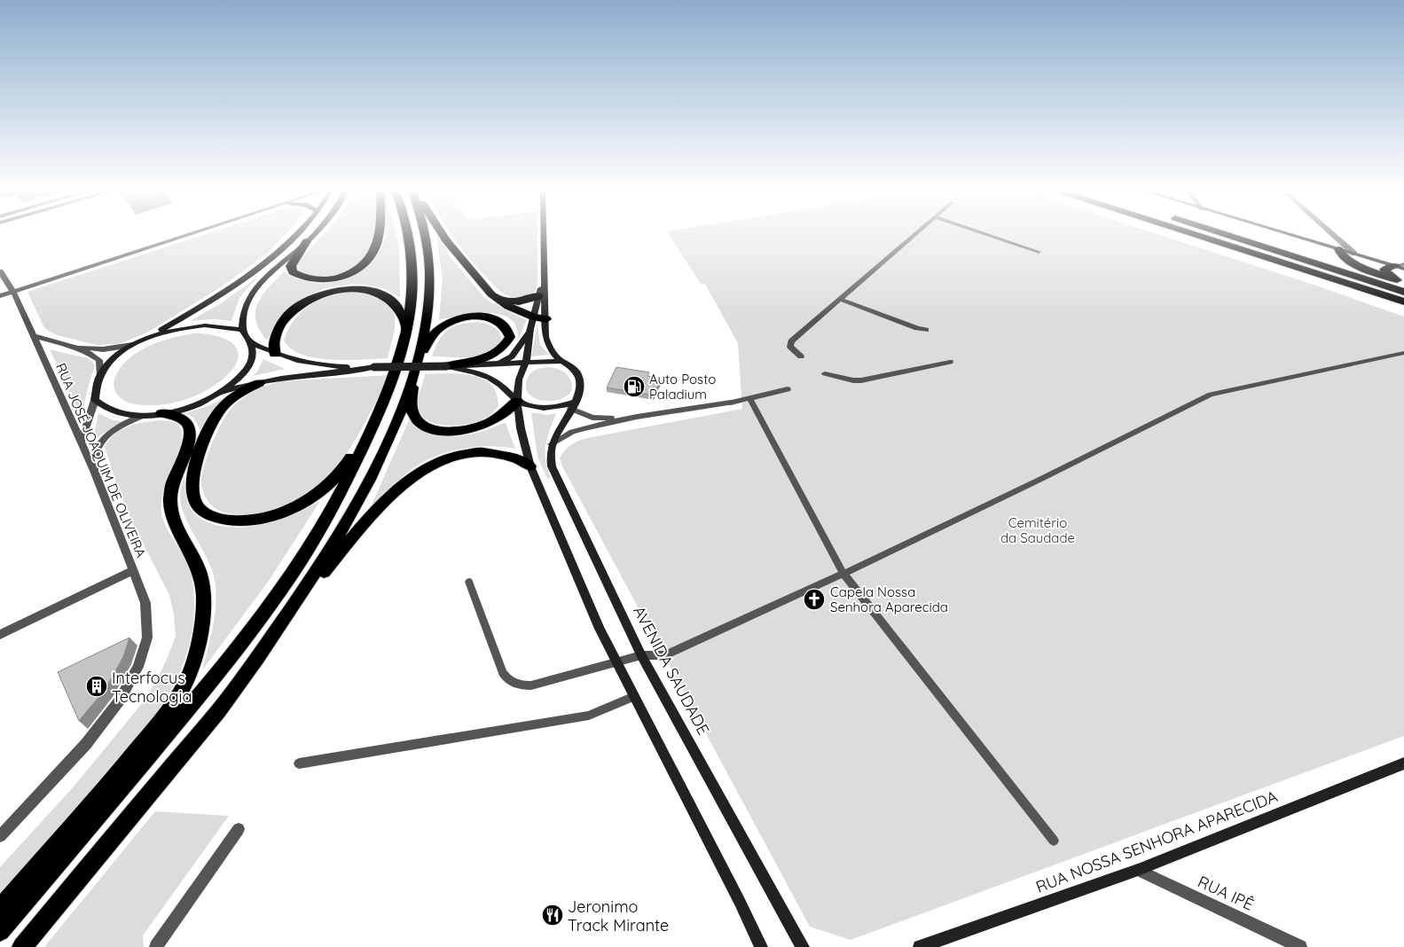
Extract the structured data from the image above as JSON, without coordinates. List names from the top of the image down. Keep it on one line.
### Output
{"streets":{"main road":["AVENIDA SAUDADE","RUA NOSSA SENHORA APARECIDA"],"street":["RUA JOSÉ JOAQUIM DE OLIVEIRA","RUA IPÊ"]},"crossings":[["RUA NOSSA SENHORA APARECIDA","RUA IPÊ"]],"parks":["Cemitério da Saudade"],"places":{"fuel station":["Auto Posto Paladium"],"church":["Capela Nossa Senhora Aparecida"],"building":["Interfocus Tecnologia"],"restaurant":["Jeronimo Track Mirante"]}}
